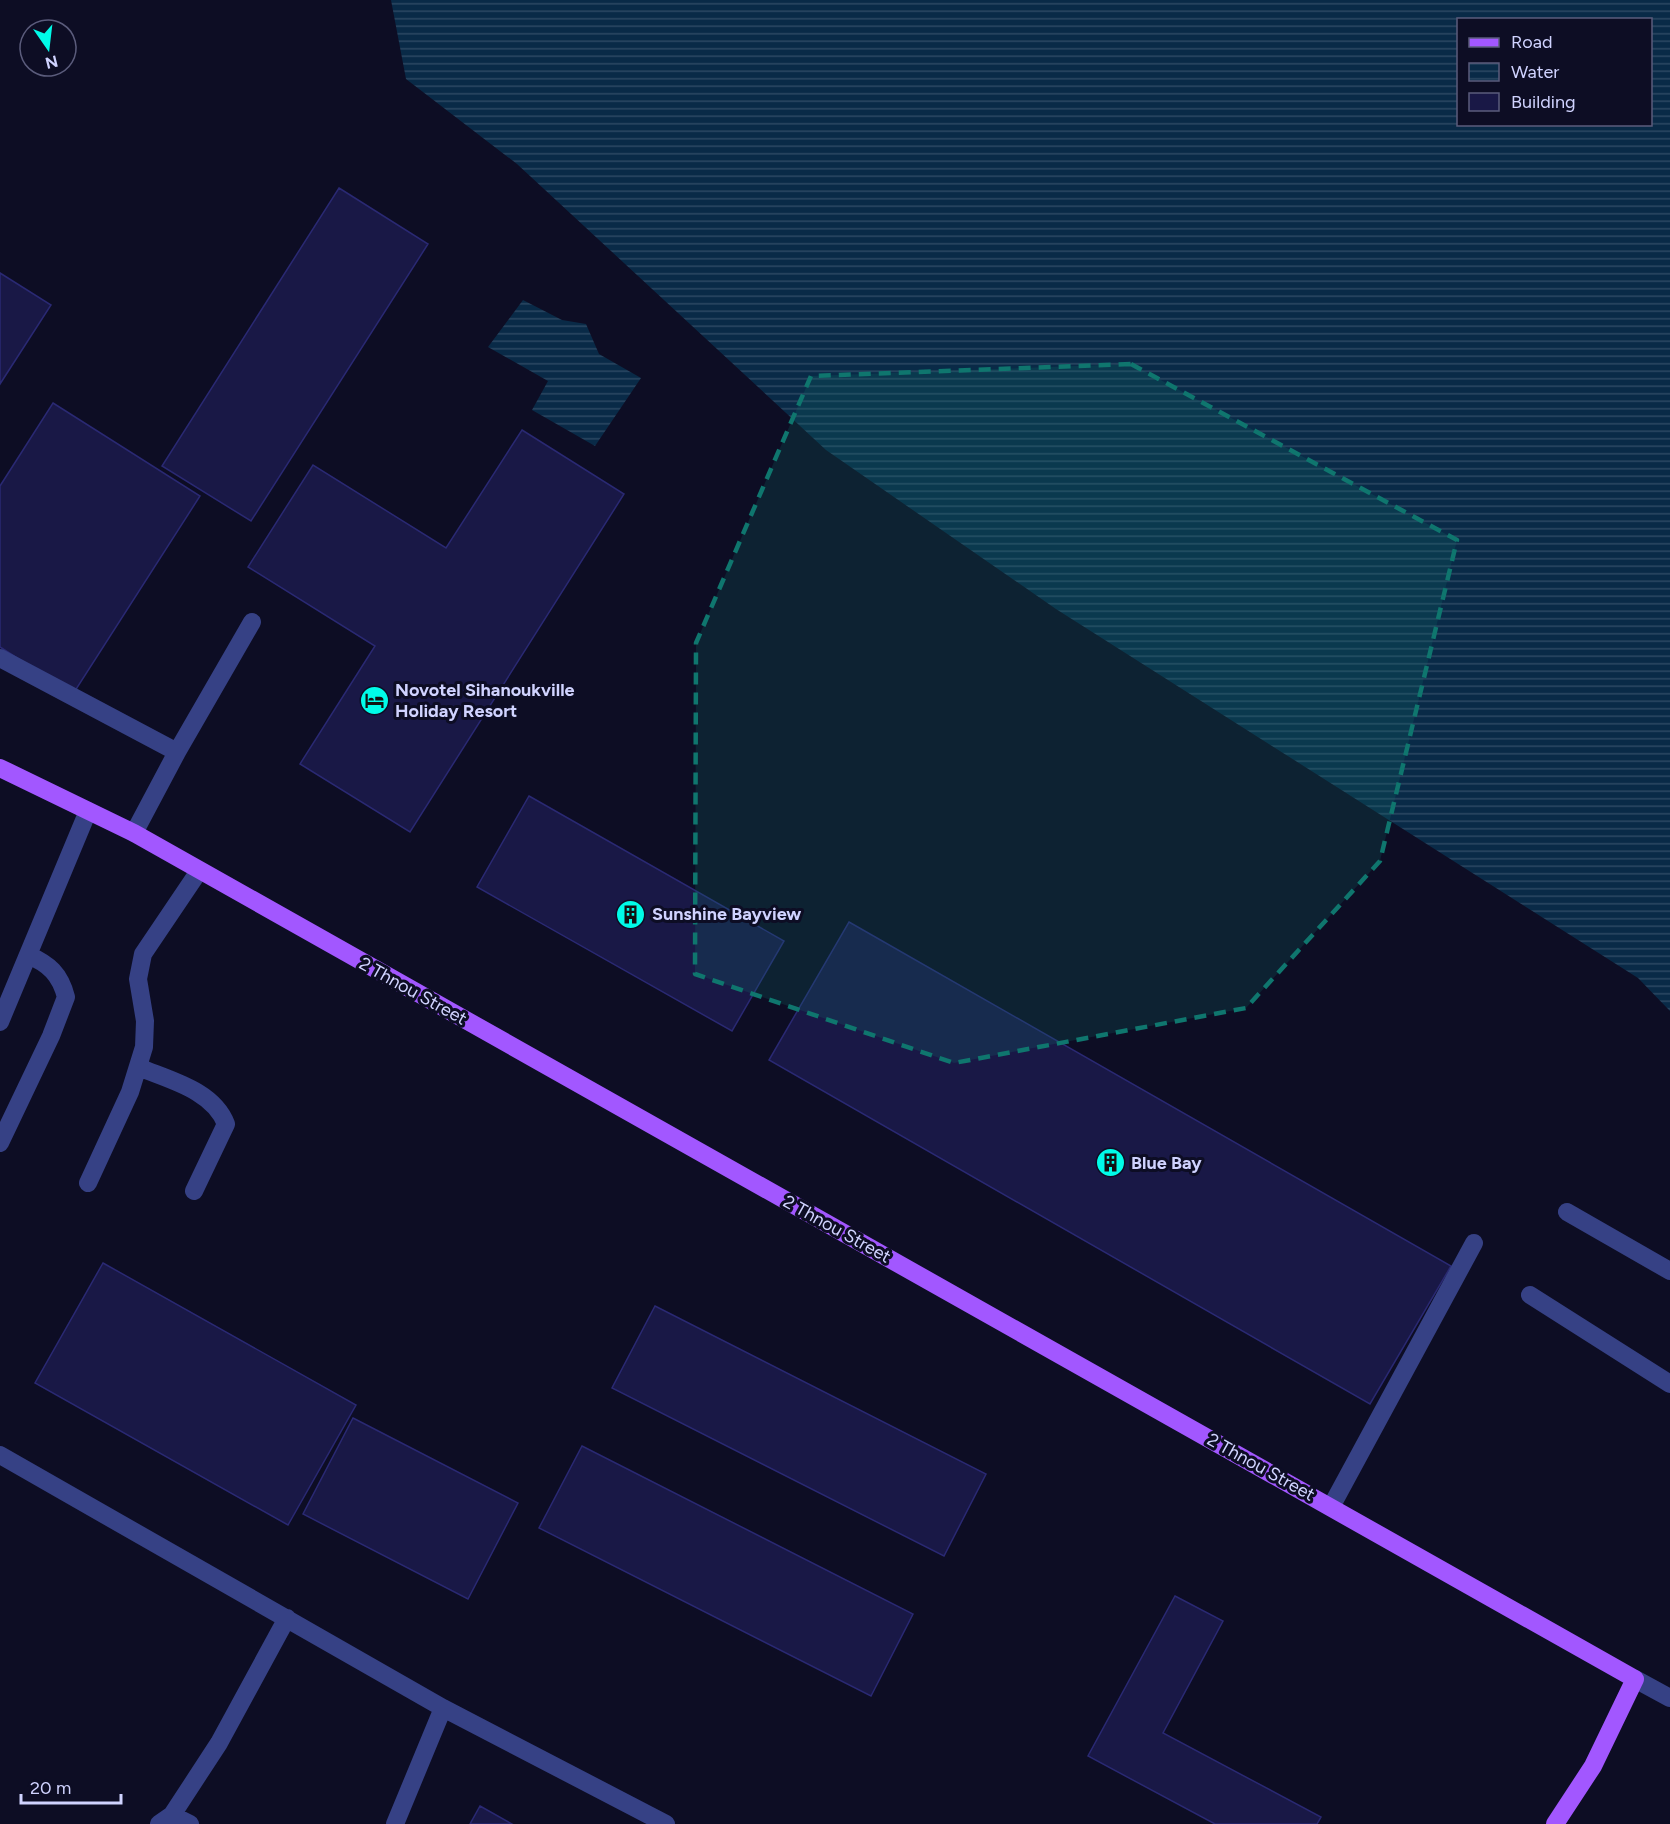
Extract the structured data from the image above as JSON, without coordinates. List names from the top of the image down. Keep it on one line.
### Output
{"streets":{"main road":["2 Thnou Street"]},"places":{"hotel":["Novotel Sihanoukville Holiday Resort"],"building":["Sunshine Bayview","Blue Bay"]},"legend":["Road","Water","Building"],"scale_bar":"20 m","north":"bottom"}
